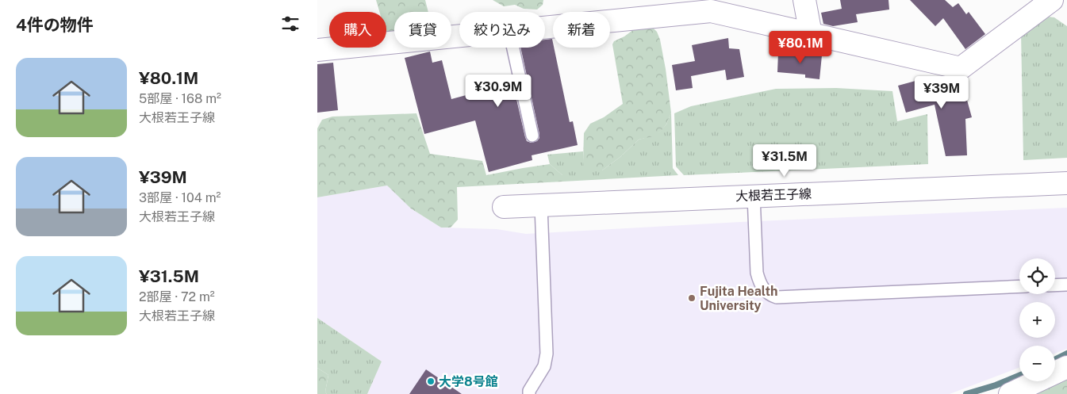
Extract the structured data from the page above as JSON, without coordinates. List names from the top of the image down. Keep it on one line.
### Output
{"streets":{"street":["大根若王子線"]},"places":["Fujita Health University","大学8号館"],"page":{"heading":"4件の物件","chip":["購入","賃貸","絞り込み","新着"],"price":["¥80.1M","¥30.9M","¥39M","¥31.5M"],"list":[{"name":"¥80.1M","note":"5部屋 · 168 m² · 大根若王子線"},{"name":"¥39M","note":"3部屋 · 104 m² · 大根若王子線"},{"name":"¥31.5M","note":"2部屋 · 72 m² · 大根若王子線"}],"map_buttons":["+","−"]}}
